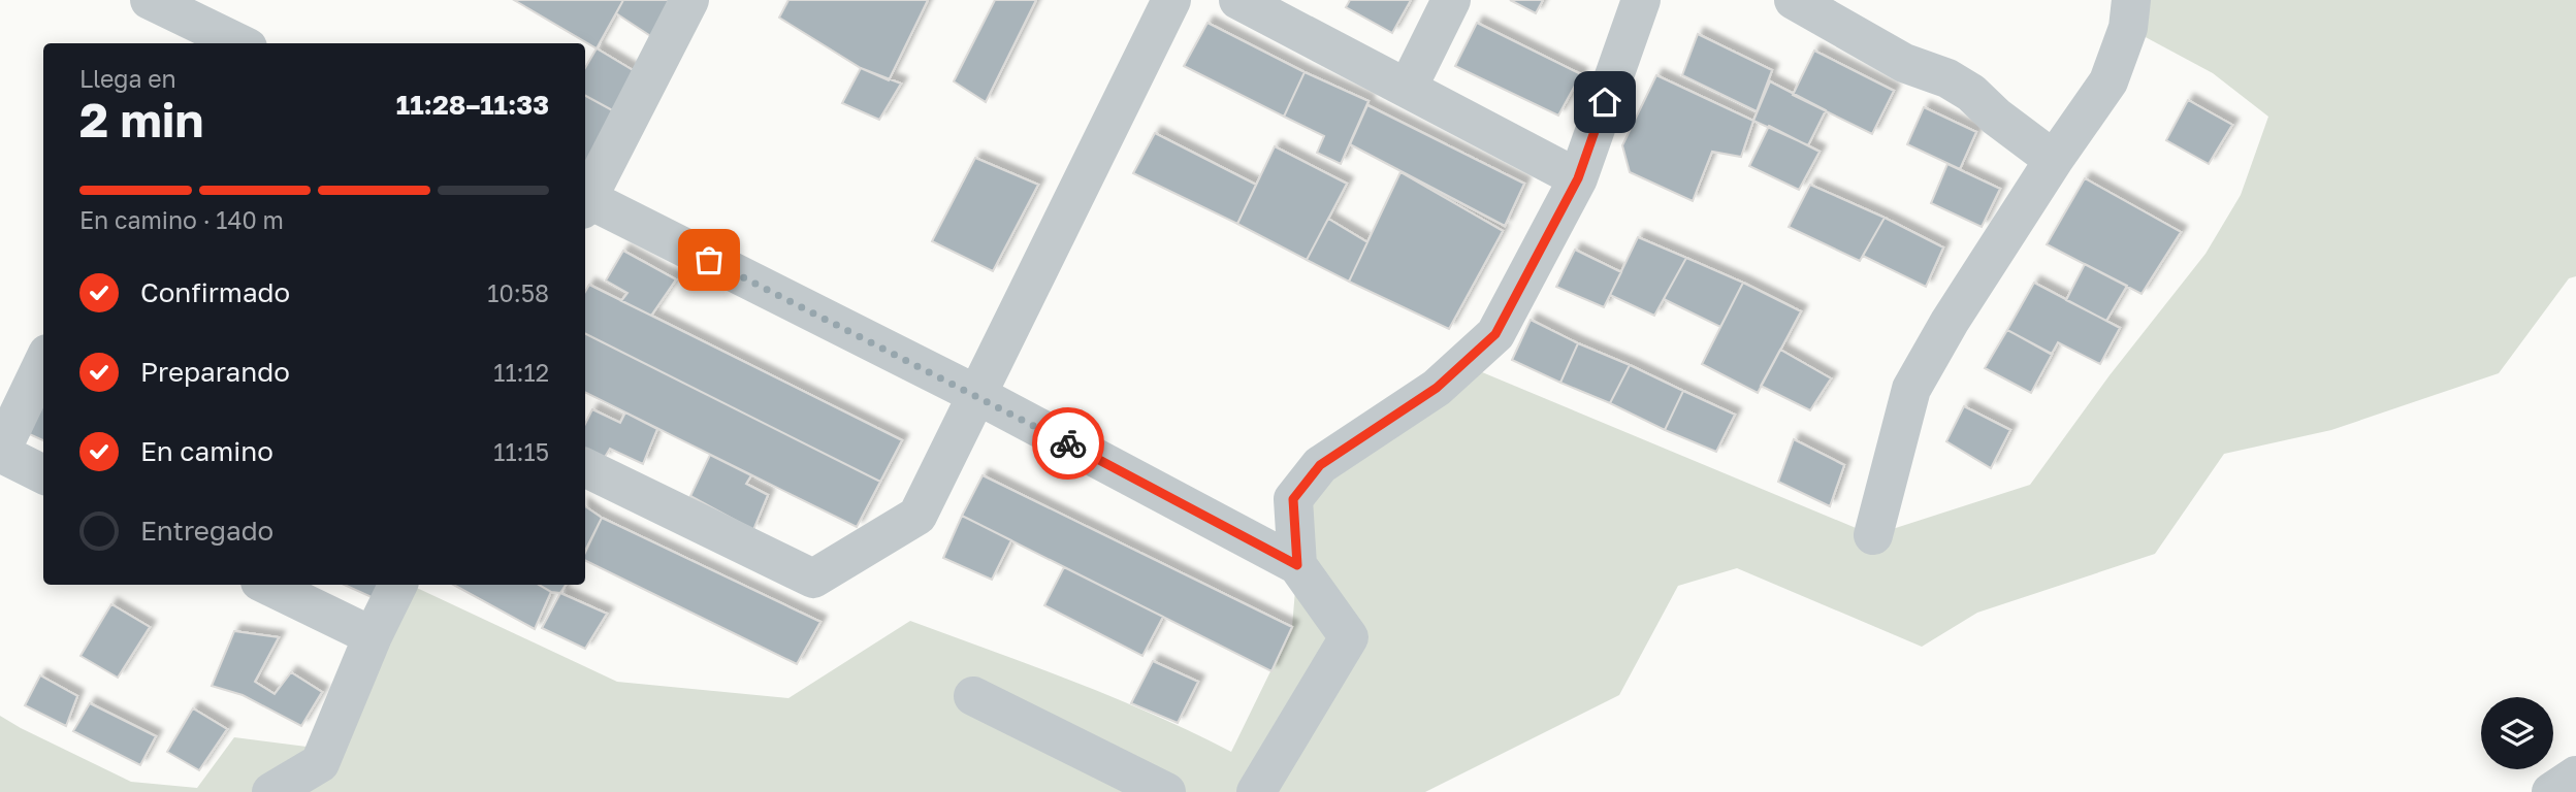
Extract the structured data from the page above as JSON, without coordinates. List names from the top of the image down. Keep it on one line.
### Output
{"page":{"heading":["2 min","Llega en","11:28–11:33"],"bar":"En camino · 140 m","list":[["Confirmado","10:58"],["Preparando","11:12"],["En camino","11:15"],"Entregado"]}}
